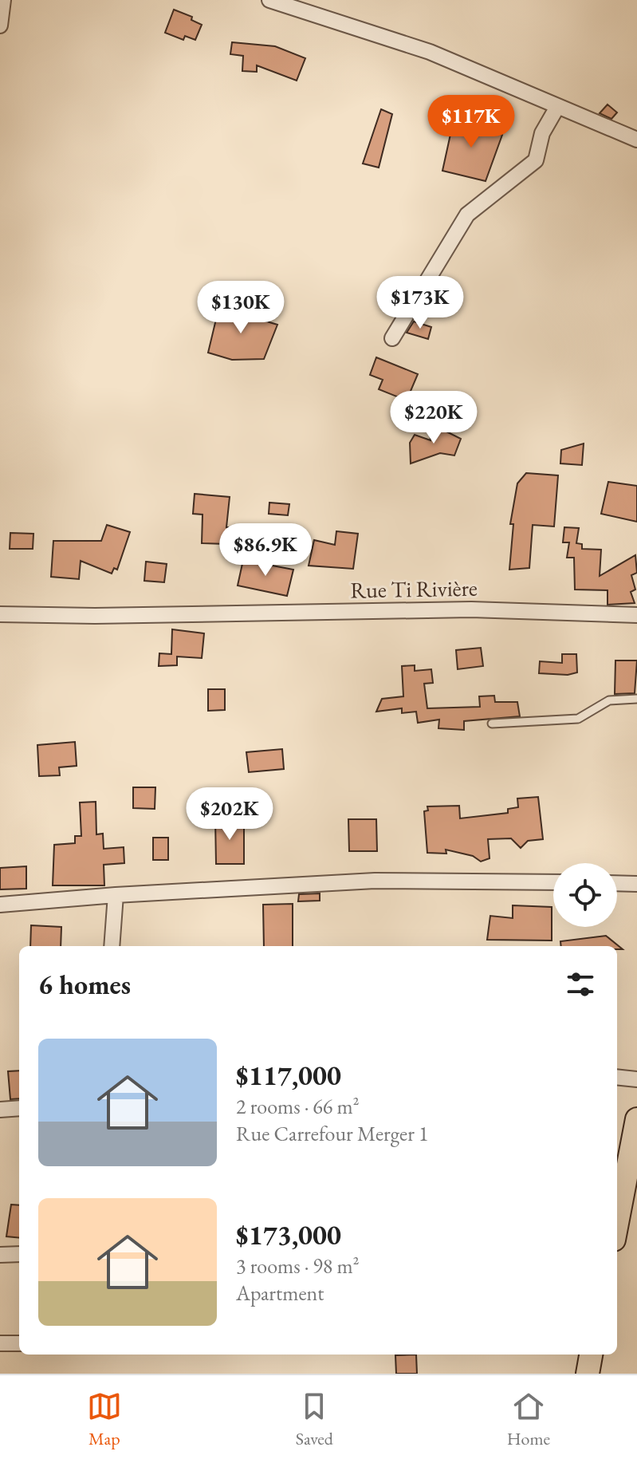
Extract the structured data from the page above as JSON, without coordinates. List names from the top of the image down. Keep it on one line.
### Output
{"streets":{"street":["Rue Ti Rivière"]},"page":{"price":["$117K","$173K","$130K","$220K","$86.9K","$202K"],"heading":"6 homes","list":[{"name":"$117,000","note":"2 rooms · 66 m² · Rue Carrefour Merger 1"},{"name":"$173,000","note":"3 rooms · 98 m² · Apartment"}],"tabs":["Map","Saved","Home"]}}
